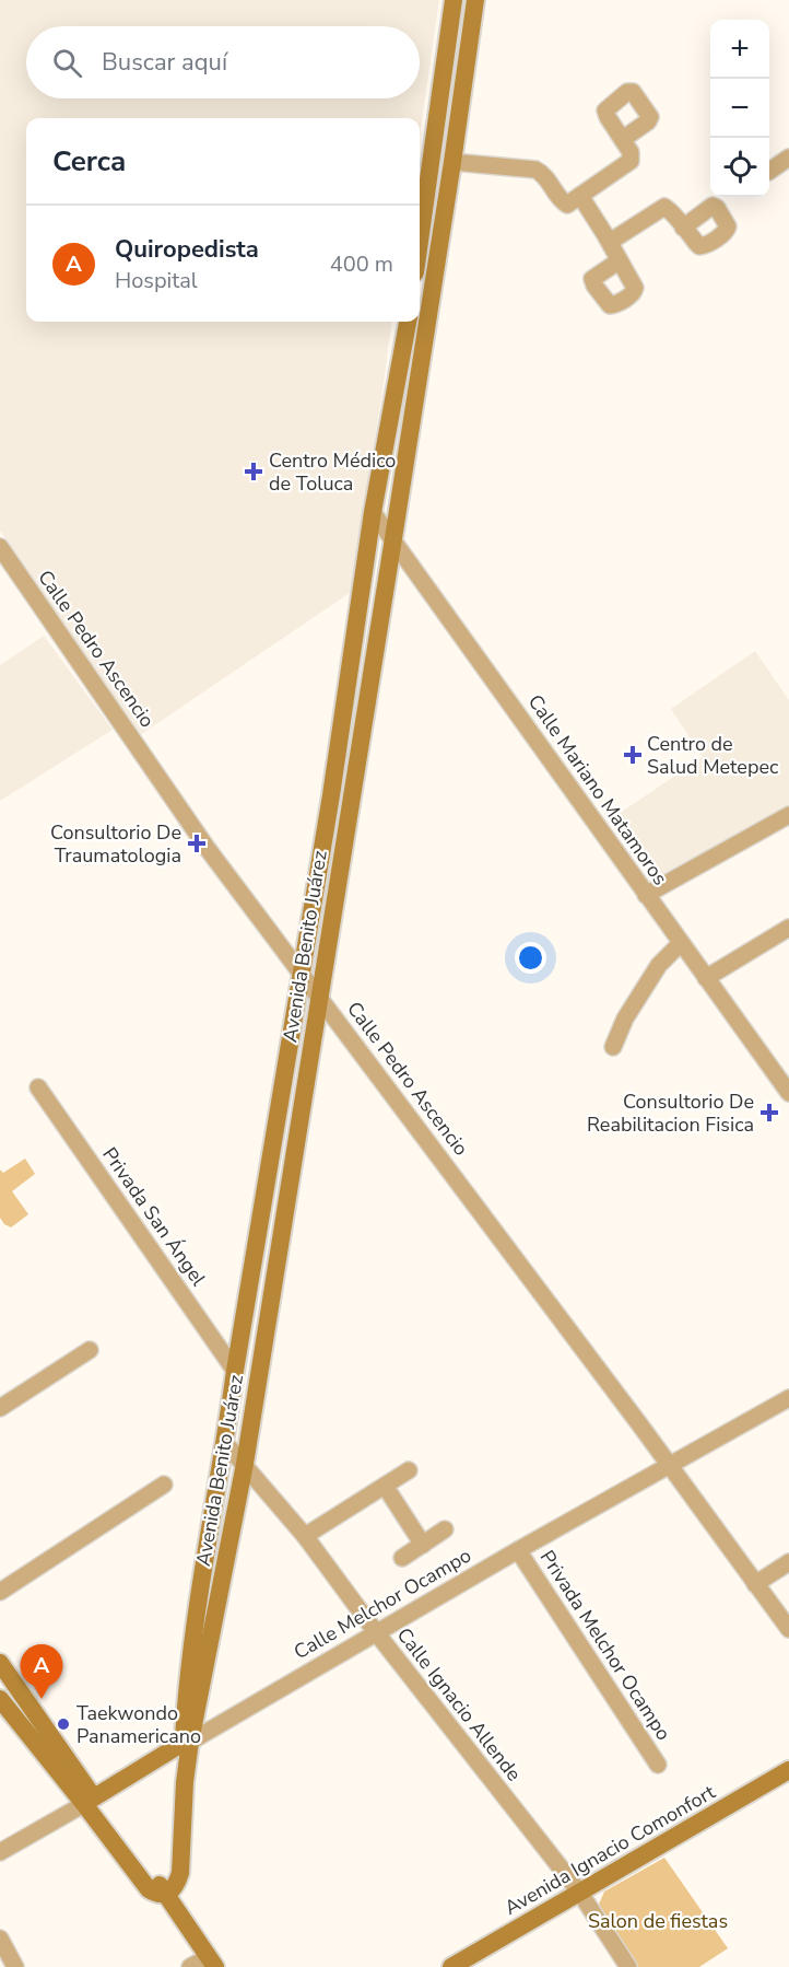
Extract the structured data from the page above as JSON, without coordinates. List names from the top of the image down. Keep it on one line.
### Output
{"streets":{"main road":["Avenida Benito Juárez","Calle Melchor Ocampo","Avenida Ignacio Comonfort"],"street":["Calle Pedro Ascencio","Calle Mariano Matamoros","Privada San Ángel","Privada Melchor Ocampo","Calle Ignacio Allende"]},"crossings":[["Calle Pedro Ascencio","Avenida Benito Juárez"],["Calle Pedro Ascencio","Calle Melchor Ocampo"],["Calle Mariano Matamoros","Avenida Benito Juárez"],["Avenida Benito Juárez","Privada San Ángel"],["Avenida Benito Juárez","Calle Melchor Ocampo"],["Avenida Benito Juárez","Calle Ignacio Allende"],["Calle Melchor Ocampo","Privada Melchor Ocampo"],["Calle Melchor Ocampo","Calle Ignacio Allende"],["Calle Ignacio Allende","Avenida Ignacio Comonfort"]],"parks":["Salon de fiestas"],"places":{"health":["Centro Médico de Toluca","Centro de Salud Metepec","Consultorio De Traumatologia","Consultorio De Reabilitacion Fisica"],"other":["Taekwondo Panamericano"]},"page":{"map_buttons":["+","−"],"search":"Buscar aquí","heading":"Cerca","list":[{"mark":"A","name":"Quiropedista","note":"Hospital","value":"400 m"}],"pins":"A"}}
